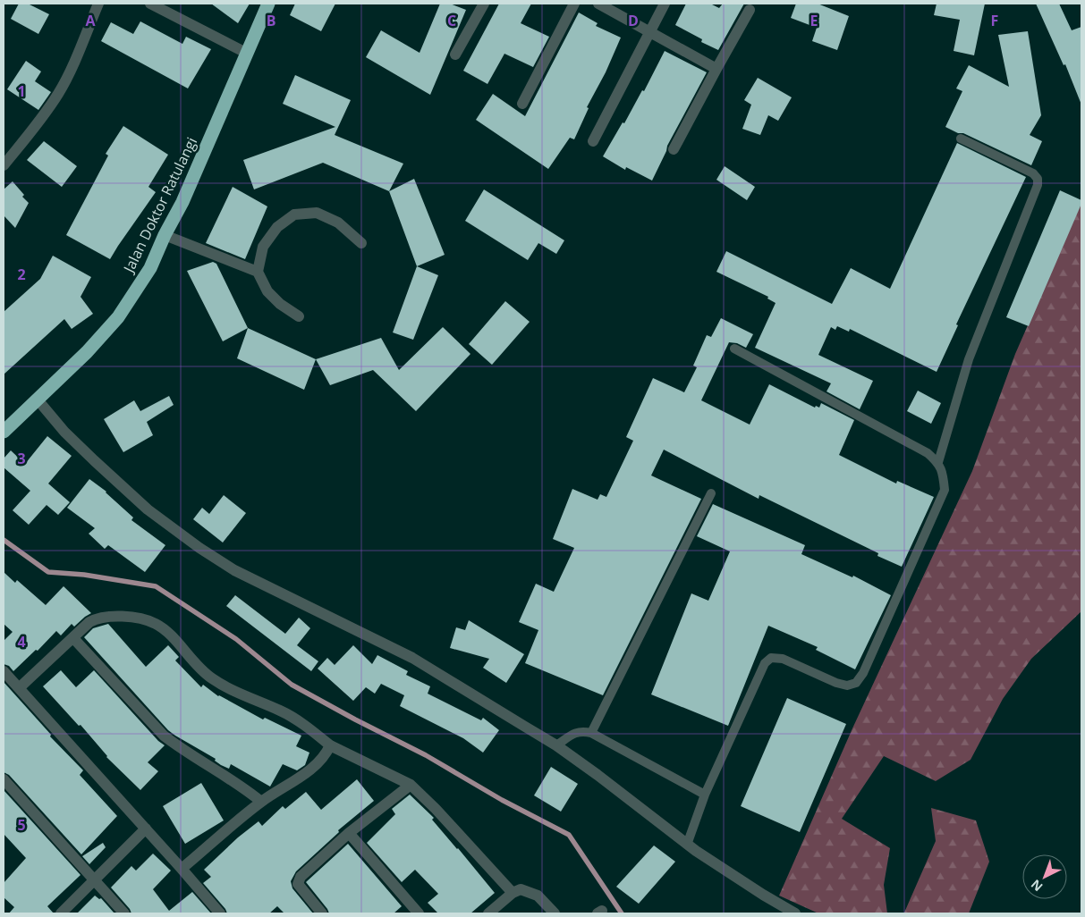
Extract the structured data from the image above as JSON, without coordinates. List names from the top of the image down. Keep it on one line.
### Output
{"streets":{"highway":["Jalan Doktor Ratulangi"]},"north":"bottom left","grid":{"columns":["A","B","C","D","E","F"],"rows":["1","2","3","4","5"]}}
